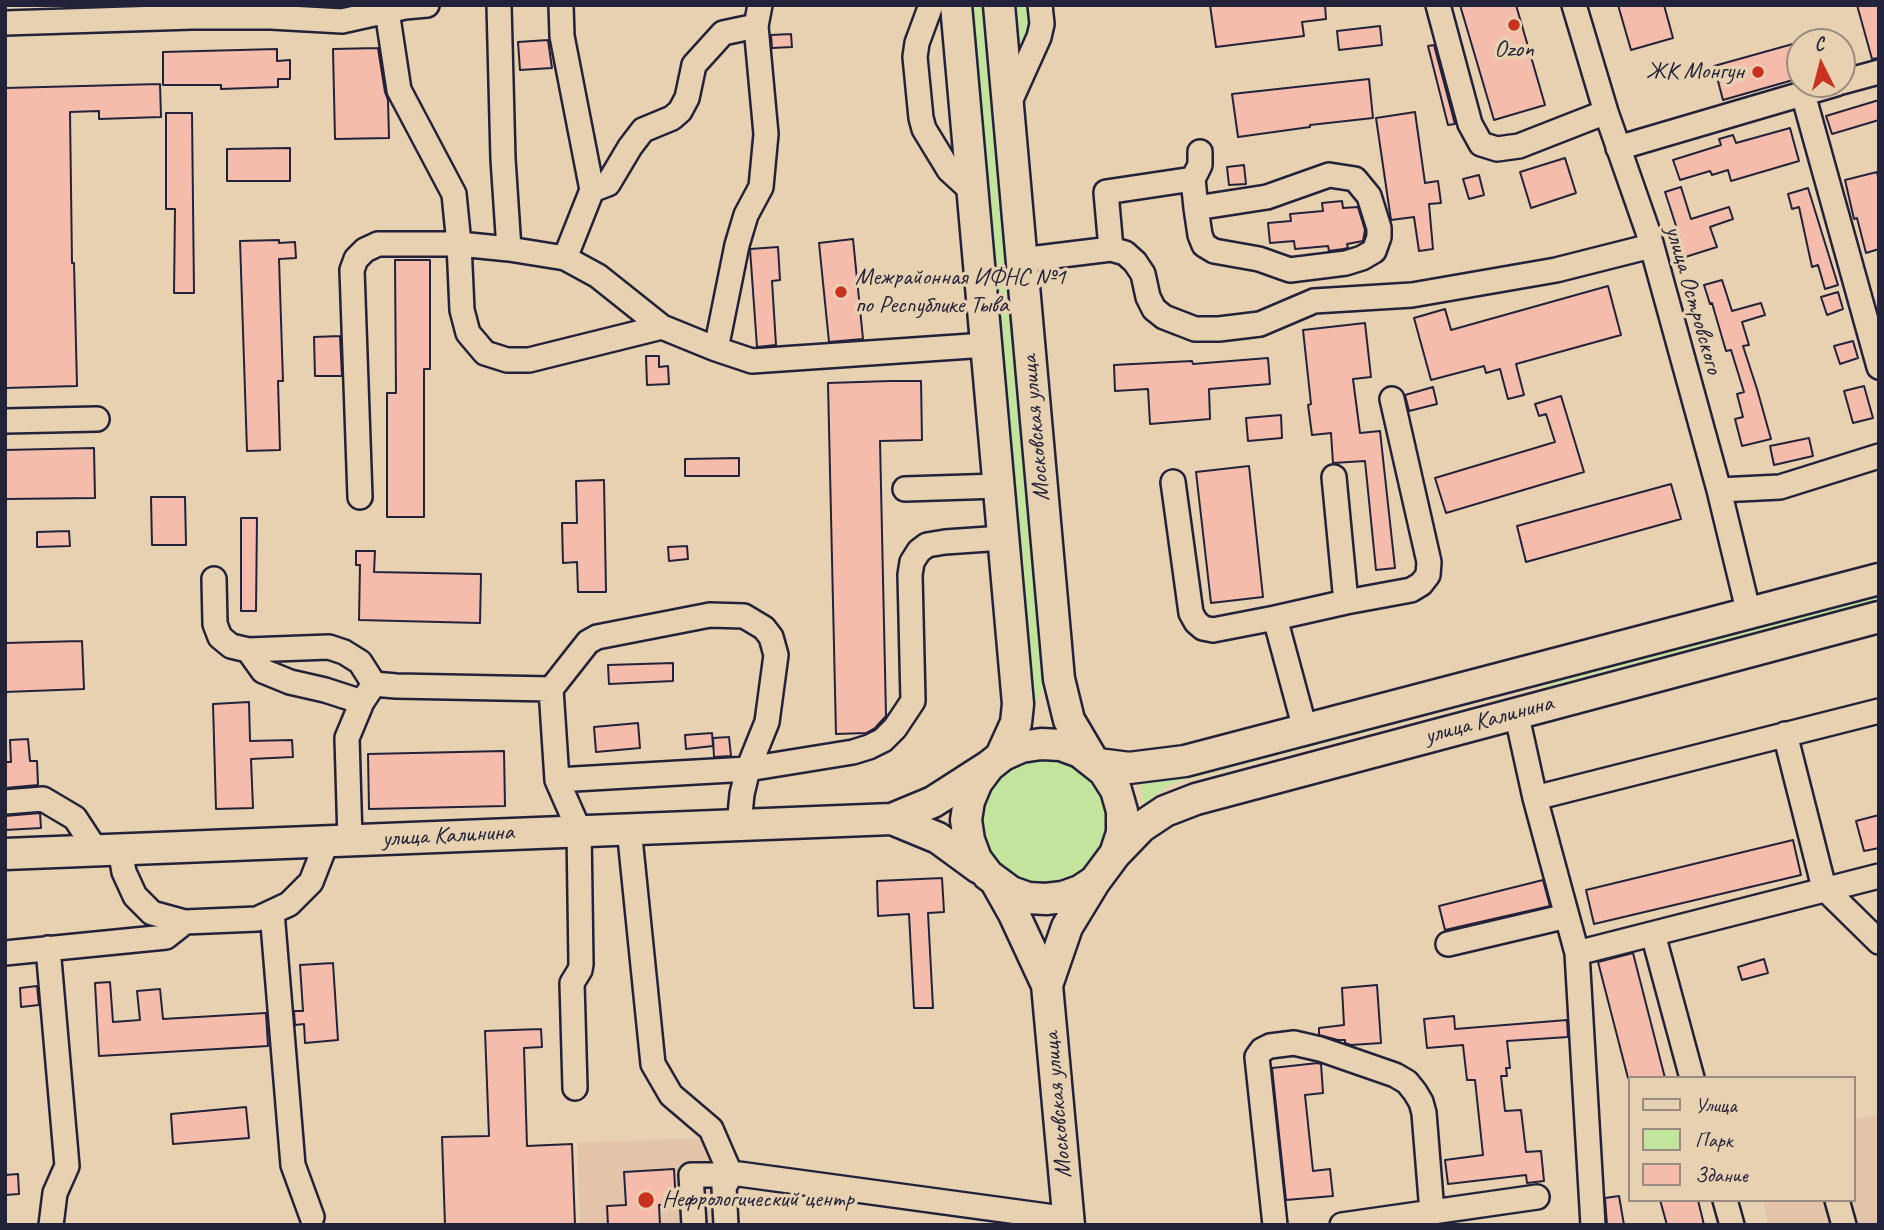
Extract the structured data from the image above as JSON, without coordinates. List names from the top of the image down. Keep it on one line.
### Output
{"streets":{"main road":["Московская улица","улица Калинина"],"street":["улица Островского"]},"crossings":[["улица Островского","улица Калинина"],["Московская улица","улица Калинина"]],"places":["Ozon","ЖК Монгун","Межрайонная ИФНС №1 по Республике Тыва","Нефрологический центр"],"legend":["Улица","Парк","Здание"],"north":"top"}
